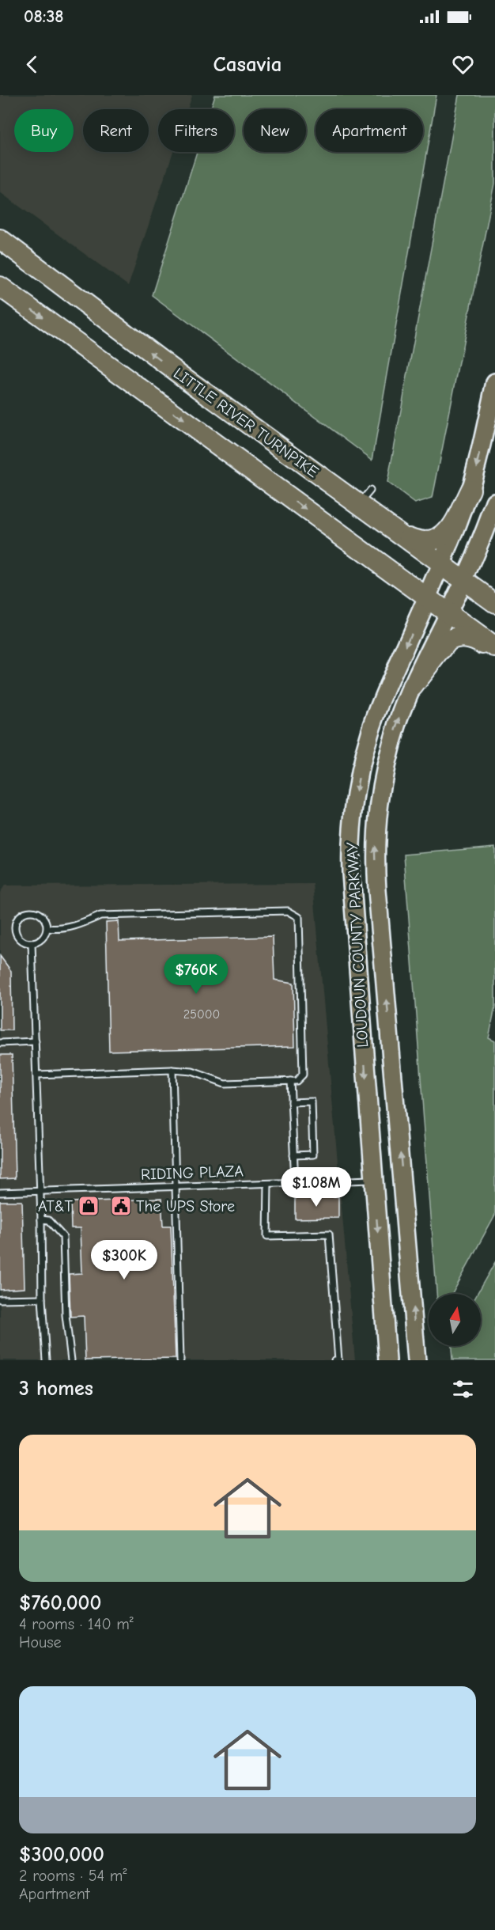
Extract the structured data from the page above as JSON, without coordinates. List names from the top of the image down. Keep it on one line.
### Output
{"streets":{"highway":["LITTLE RIVER TURNPIKE"],"main road":["LOUDOUN COUNTY PARKWAY"],"lane":["RIDING PLAZA"]},"crossings":[["LITTLE RIVER TURNPIKE","LOUDOUN COUNTY PARKWAY"],["LOUDOUN COUNTY PARKWAY","RIDING PLAZA"]],"places":{"shop":["AT&T"],"public building":["The UPS Store"]},"house_numbers":["25000"],"north":"top","page":{"status":"08:38","header":"Casavia","chip":["Buy","Rent","Filters","New","Apartment"],"price":["$760K","$1.08M","$300K"],"heading":"3 homes","list":[{"name":"$760,000","note":"4 rooms · 140 m² · House"},{"name":"$300,000","note":"2 rooms · 54 m² · Apartment"}]}}
